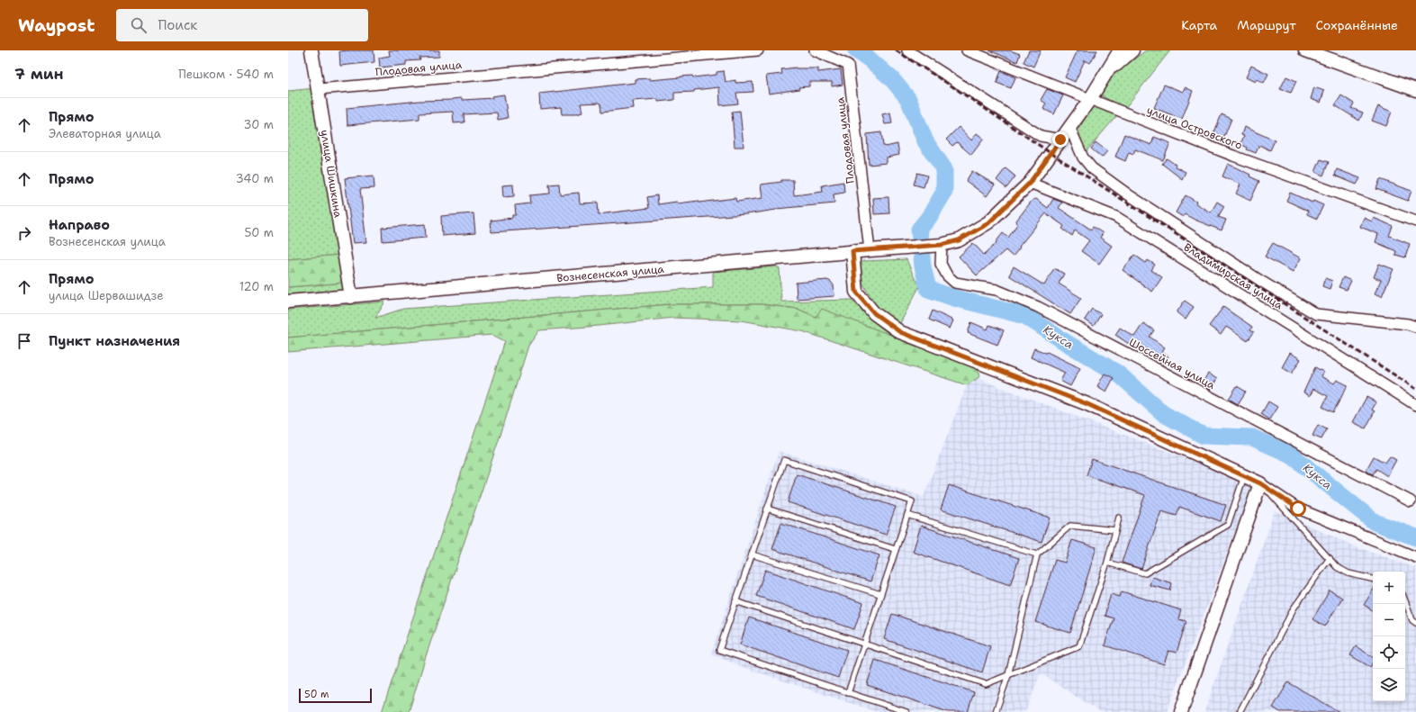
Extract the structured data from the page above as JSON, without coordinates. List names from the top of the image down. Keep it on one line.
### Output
{"streets":{"street":["Плодовая улица","улица Островского","улица Шишкина","Вознесенская улица","Владимирская улица","Шоссейная улица"]},"crossings":[["Плодовая улица","улица Шишкина"],["Плодовая улица","Вознесенская улица"],["улица Островского","Вознесенская улица"],["улица Шишкина","Вознесенская улица"],["Вознесенская улица","Владимирская улица"],["Вознесенская улица","Шоссейная улица"]],"water":["Кукса"],"scale_bar":"50 m","page":{"header":"Waypost","search":"Поиск","nav":["Карта","Маршрут","Сохранённые"],"heading":["7 мин","Пешком · 540 m"],"list":[["Прямо","Элеваторная улица","30 m"],["Прямо","340 m"],["Направо","Вознесенская улица","50 m"],["Прямо","улица Шервашидзе","120 m"],"Пункт назначения"],"map_buttons":["+","−"],"scale":"50 m"}}
